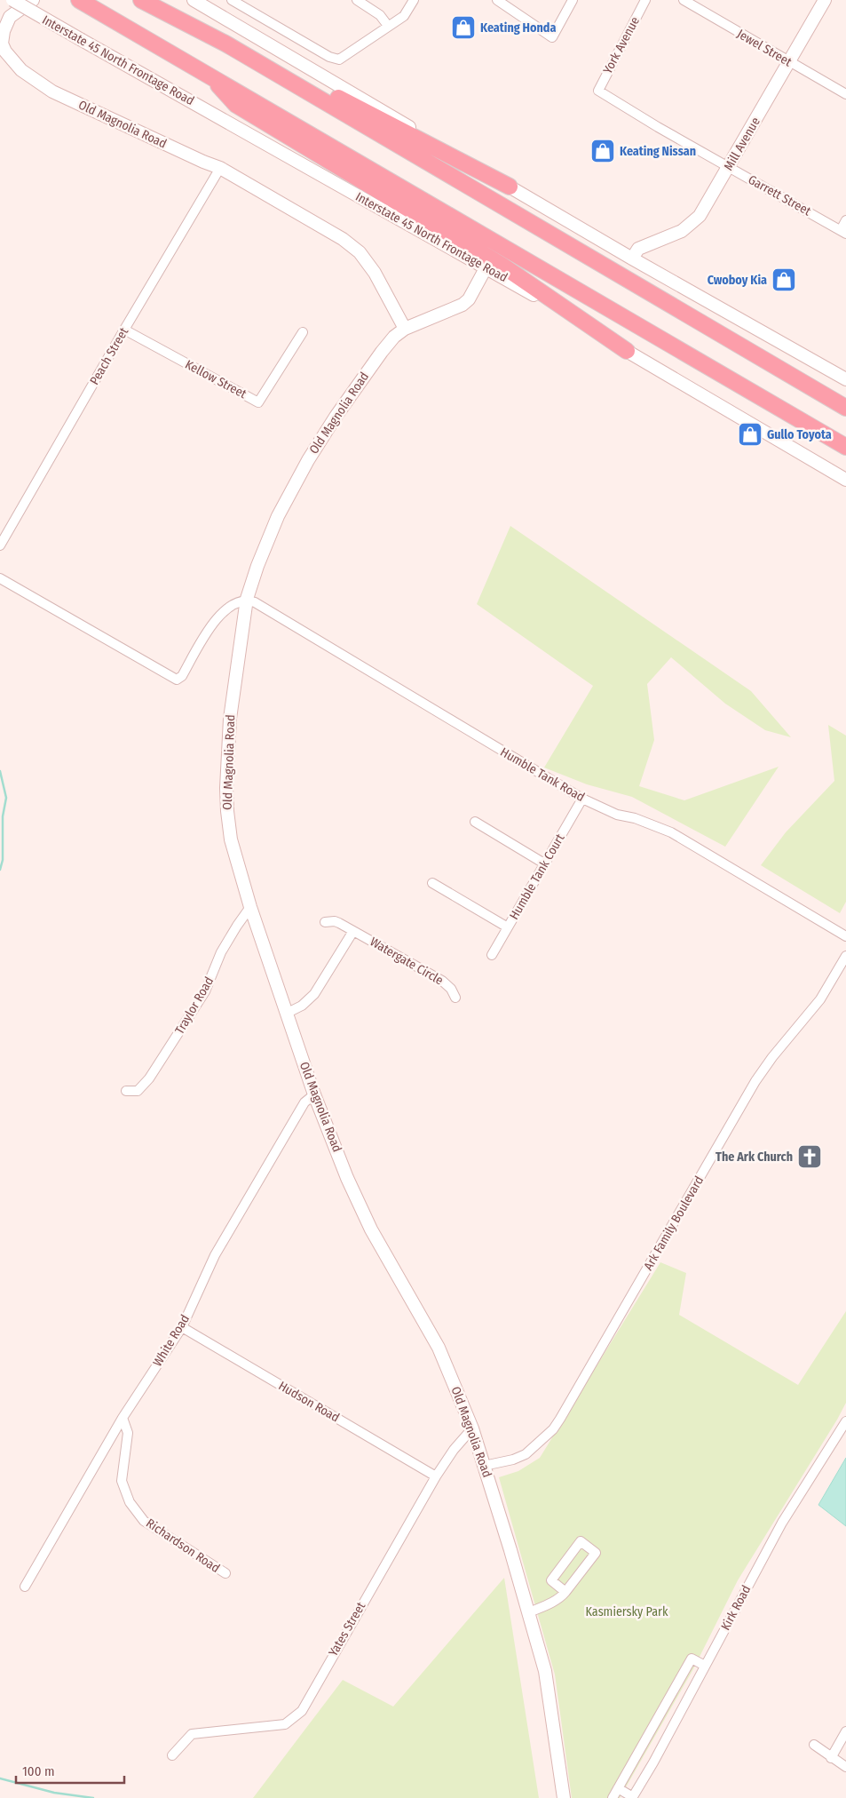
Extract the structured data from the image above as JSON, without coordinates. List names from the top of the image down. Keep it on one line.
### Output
{"streets":{"street":["York Avenue","Jewel Street","Interstate 45 North Frontage Road","Old Magnolia Road","Mill Avenue","Garrett Street","Peach Street","Kellow Street","Humble Tank Road","Humble Tank Court","Watergate Circle","Traylor Road","Ark Family Boulevard","White Road","Hudson Road","Richardson Road","Kirk Road","Yates Street"]},"crossings":[["York Avenue","Garrett Street"],["Jewel Street","Mill Avenue"],["Old Magnolia Road","Peach Street"],["Old Magnolia Road","Humble Tank Road"],["Old Magnolia Road","Traylor Road"],["Old Magnolia Road","Ark Family Boulevard"],["Old Magnolia Road","White Road"],["Old Magnolia Road","Yates Street"],["Mill Avenue","Garrett Street"],["Peach Street","Kellow Street"],["Humble Tank Road","Humble Tank Court"],["White Road","Hudson Road"],["White Road","Richardson Road"],["Hudson Road","Yates Street"]],"parks":["Kasmiersky Park"],"places":{"shop":["Keating Honda","Keating Nissan","Cwoboy Kia","Gullo Toyota"],"church":["The Ark Church"]},"scale_bar":"100 m"}
